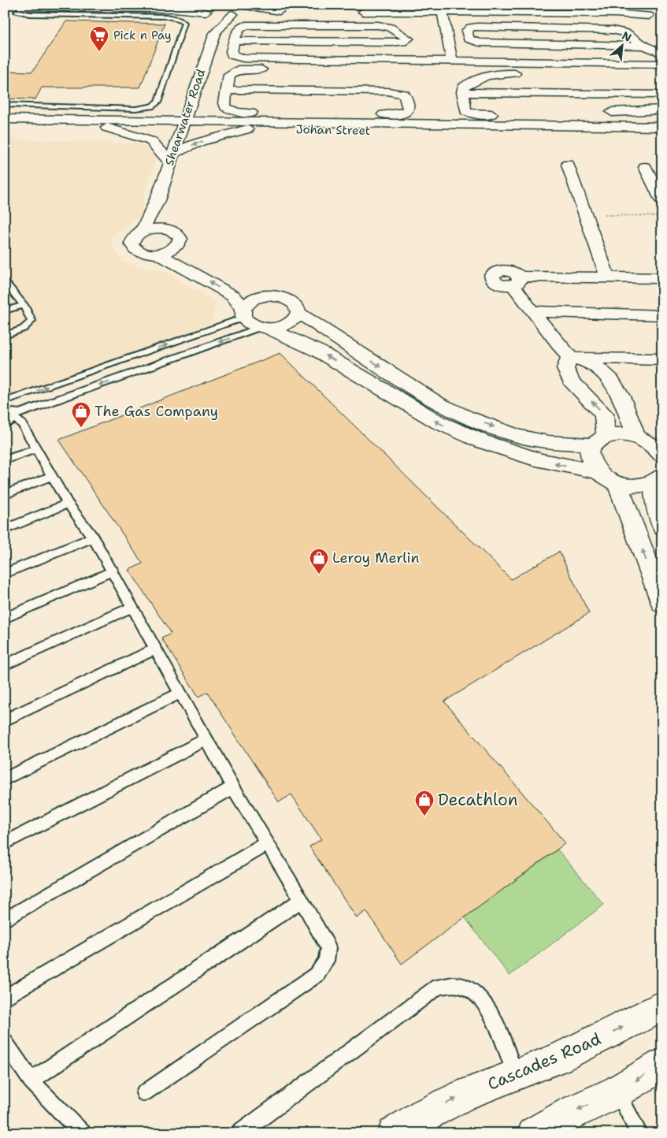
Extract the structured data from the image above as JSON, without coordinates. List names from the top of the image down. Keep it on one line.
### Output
{"streets":{"street":["Shearwater Road","Johan Street","Cascades Road"]},"crossings":[["Shearwater Road","Johan Street"]],"places":{"supermarket":["Pick n Pay"],"shop":["The Gas Company","Leroy Merlin","Decathlon"]},"north":"top right"}
